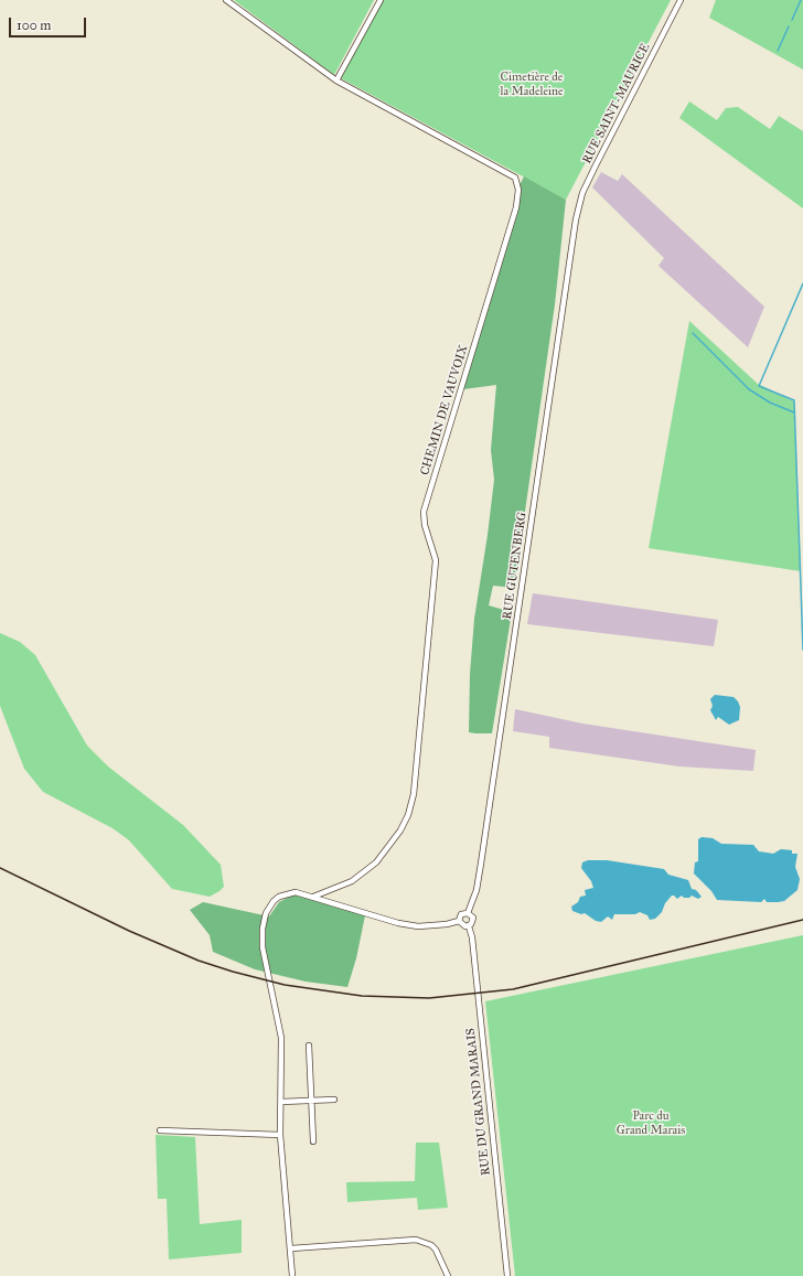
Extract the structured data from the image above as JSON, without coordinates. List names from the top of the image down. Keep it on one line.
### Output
{"streets":{"street":["RUE SAINT-MAURICE","CHEMIN DE VAUVOIX","RUE GUTENBERG","RUE DU GRAND MARAIS"]},"crossings":[["RUE SAINT-MAURICE","RUE GUTENBERG"],["RUE GUTENBERG","RUE DU GRAND MARAIS"]],"parks":["Cimetière de la Madeleine","Parc du Grand Marais"],"scale_bar":"100 m"}
